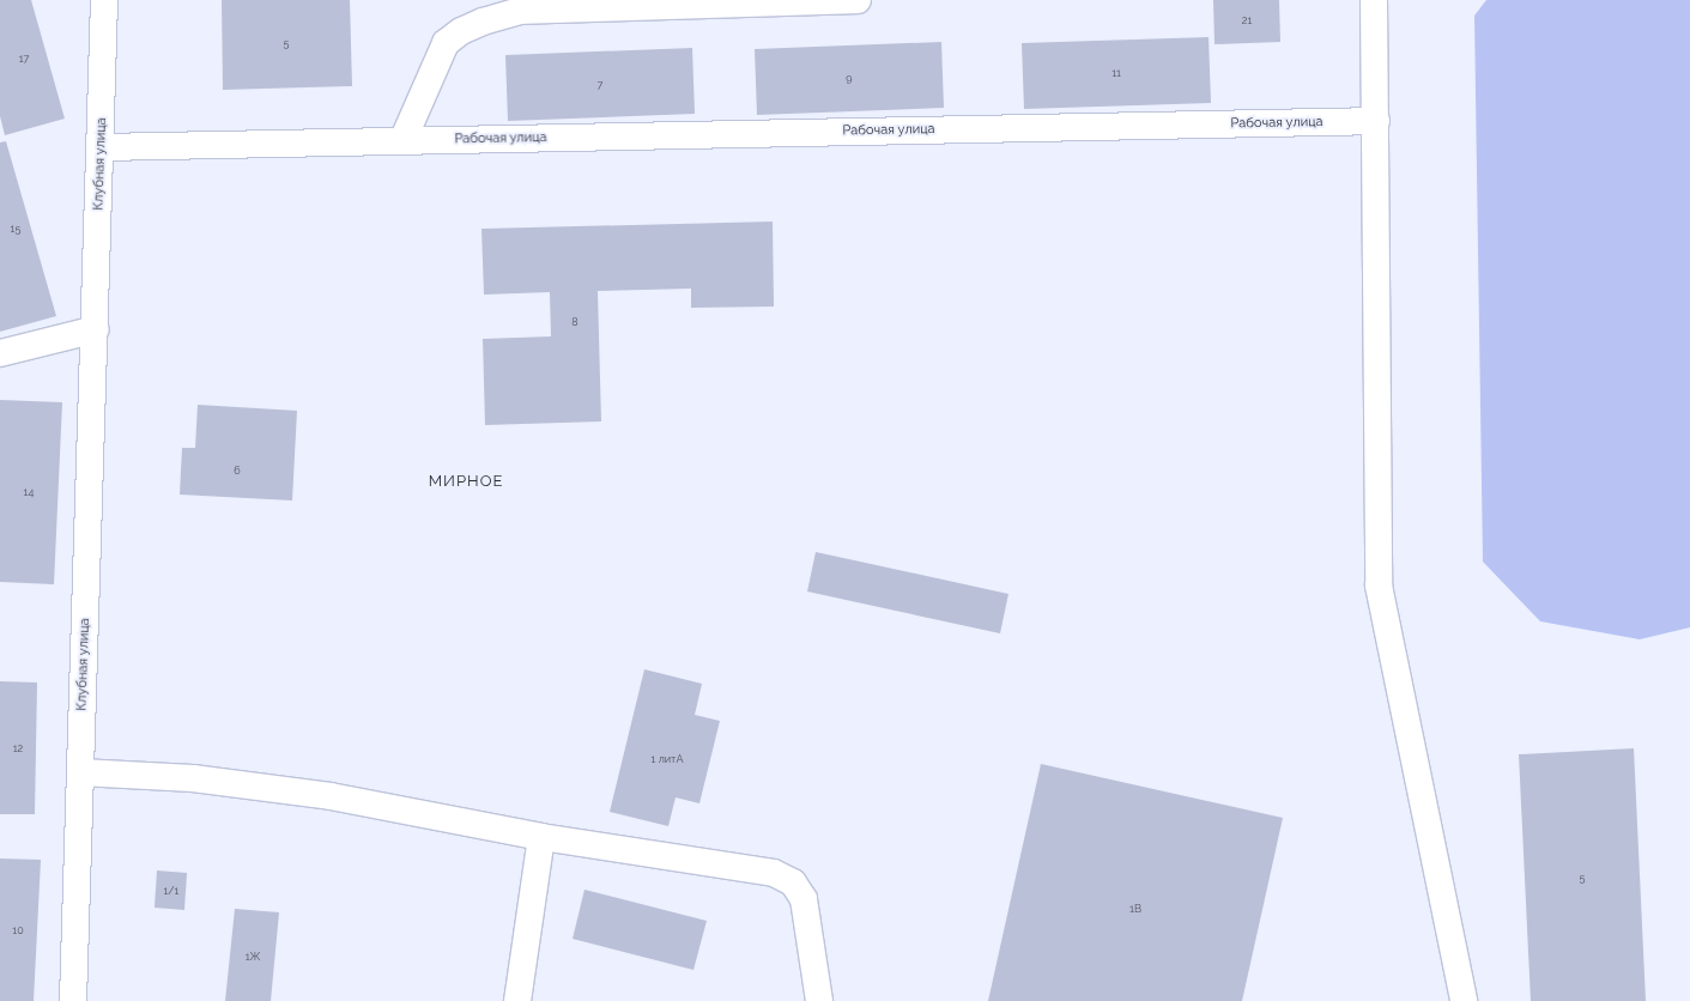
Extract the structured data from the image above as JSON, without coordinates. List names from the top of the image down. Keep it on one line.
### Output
{"streets":{"street":["Рабочая улица","Клубная улица"]},"crossings":[["Рабочая улица","Клубная улица"]],"districts":["МИРНОЕ"],"house_numbers":["21","5","17","11","9","7","15","8","6","14","12","1 литА","5","1/1","1В","10","1Ж"]}
